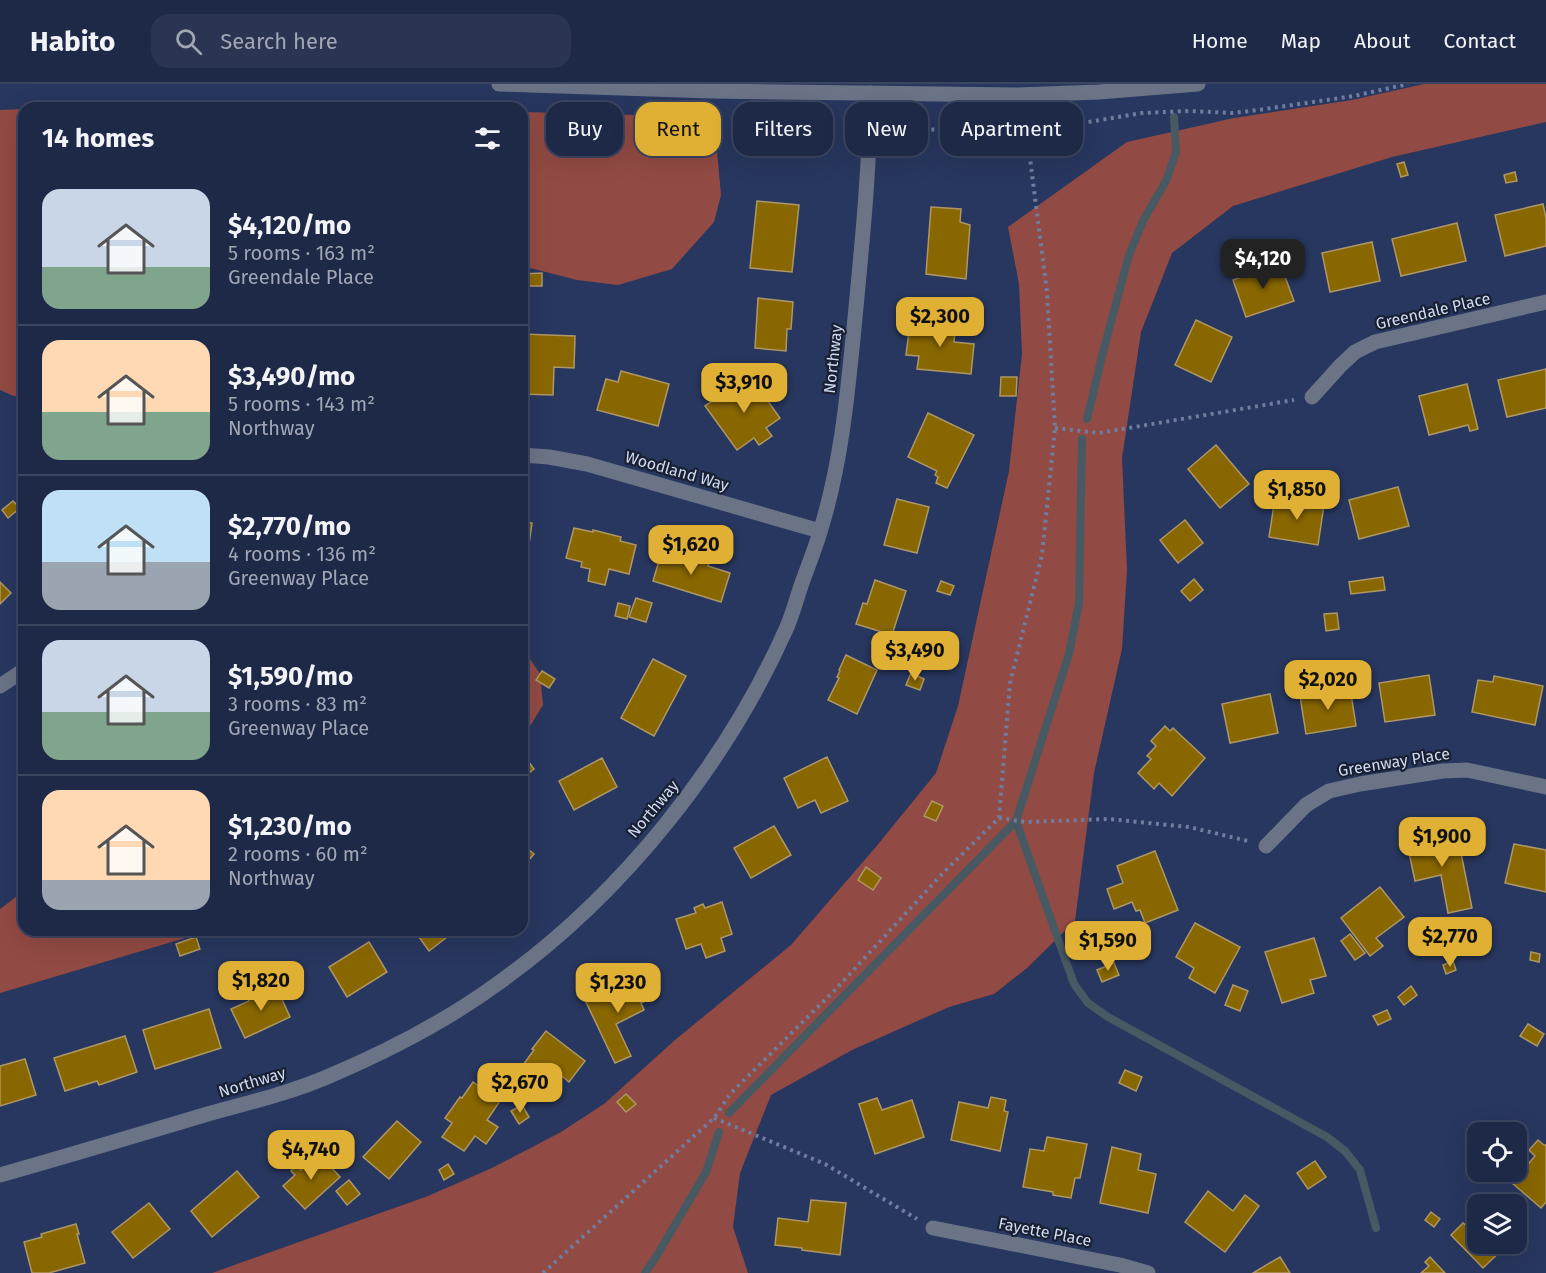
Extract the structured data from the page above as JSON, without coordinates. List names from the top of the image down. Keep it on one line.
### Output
{"streets":{"street":["Greendale Place","Northway","Woodland Way","Greenway Place","Fayette Place"]},"crossings":[["Northway","Woodland Way"]],"page":{"header":"Habito","search":"Search here","nav":["Home","Map","About","Contact"],"chip":["Buy","Rent","Filters","New","Apartment"],"heading":"14 homes","list":[{"name":"$4,120/mo","note":"5 rooms · 163 m² · Greendale Place"},{"name":"$3,490/mo","note":"5 rooms · 143 m² · Northway"},{"name":"$2,770/mo","note":"4 rooms · 136 m² · Greenway Place"},{"name":"$1,590/mo","note":"3 rooms · 83 m² · Greenway Place"},{"name":"$1,230/mo","note":"2 rooms · 60 m² · Northway"}],"price":["$4,120","$2,300","$3,910","$1,850","$1,620","$3,490","$2,020","$1,900","$2,770","$1,590","$1,820","$1,230","$2,670","$4,740"]}}
